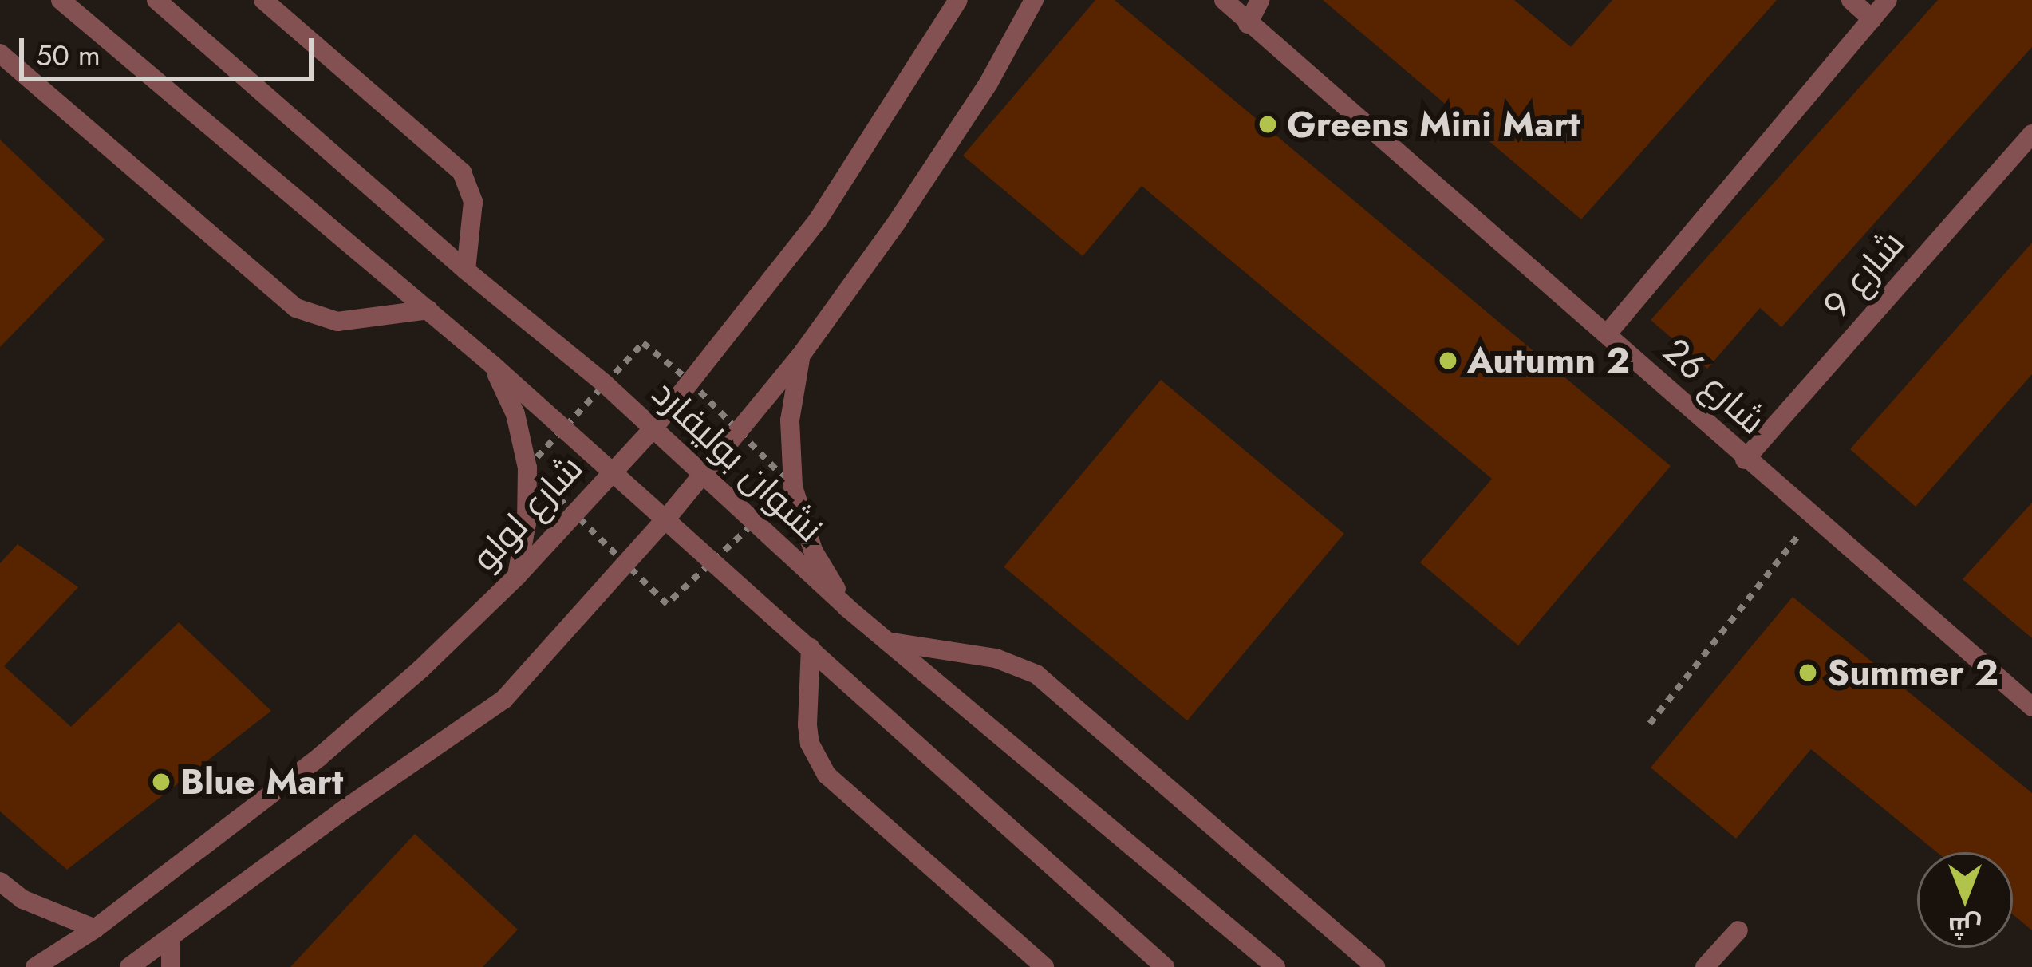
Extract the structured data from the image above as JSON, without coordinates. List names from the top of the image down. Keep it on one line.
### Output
{"streets":{"street":["شارع 9","شارع 26","نشوان بوليفارد","شارع لولو"]},"crossings":[["شارع 9","شارع 26"],["نشوان بوليفارد","شارع لولو"]],"places":["Greens Mini Mart","Autumn 2","Summer 2","Blue Mart"],"scale_bar":"50 m","north":"bottom"}
